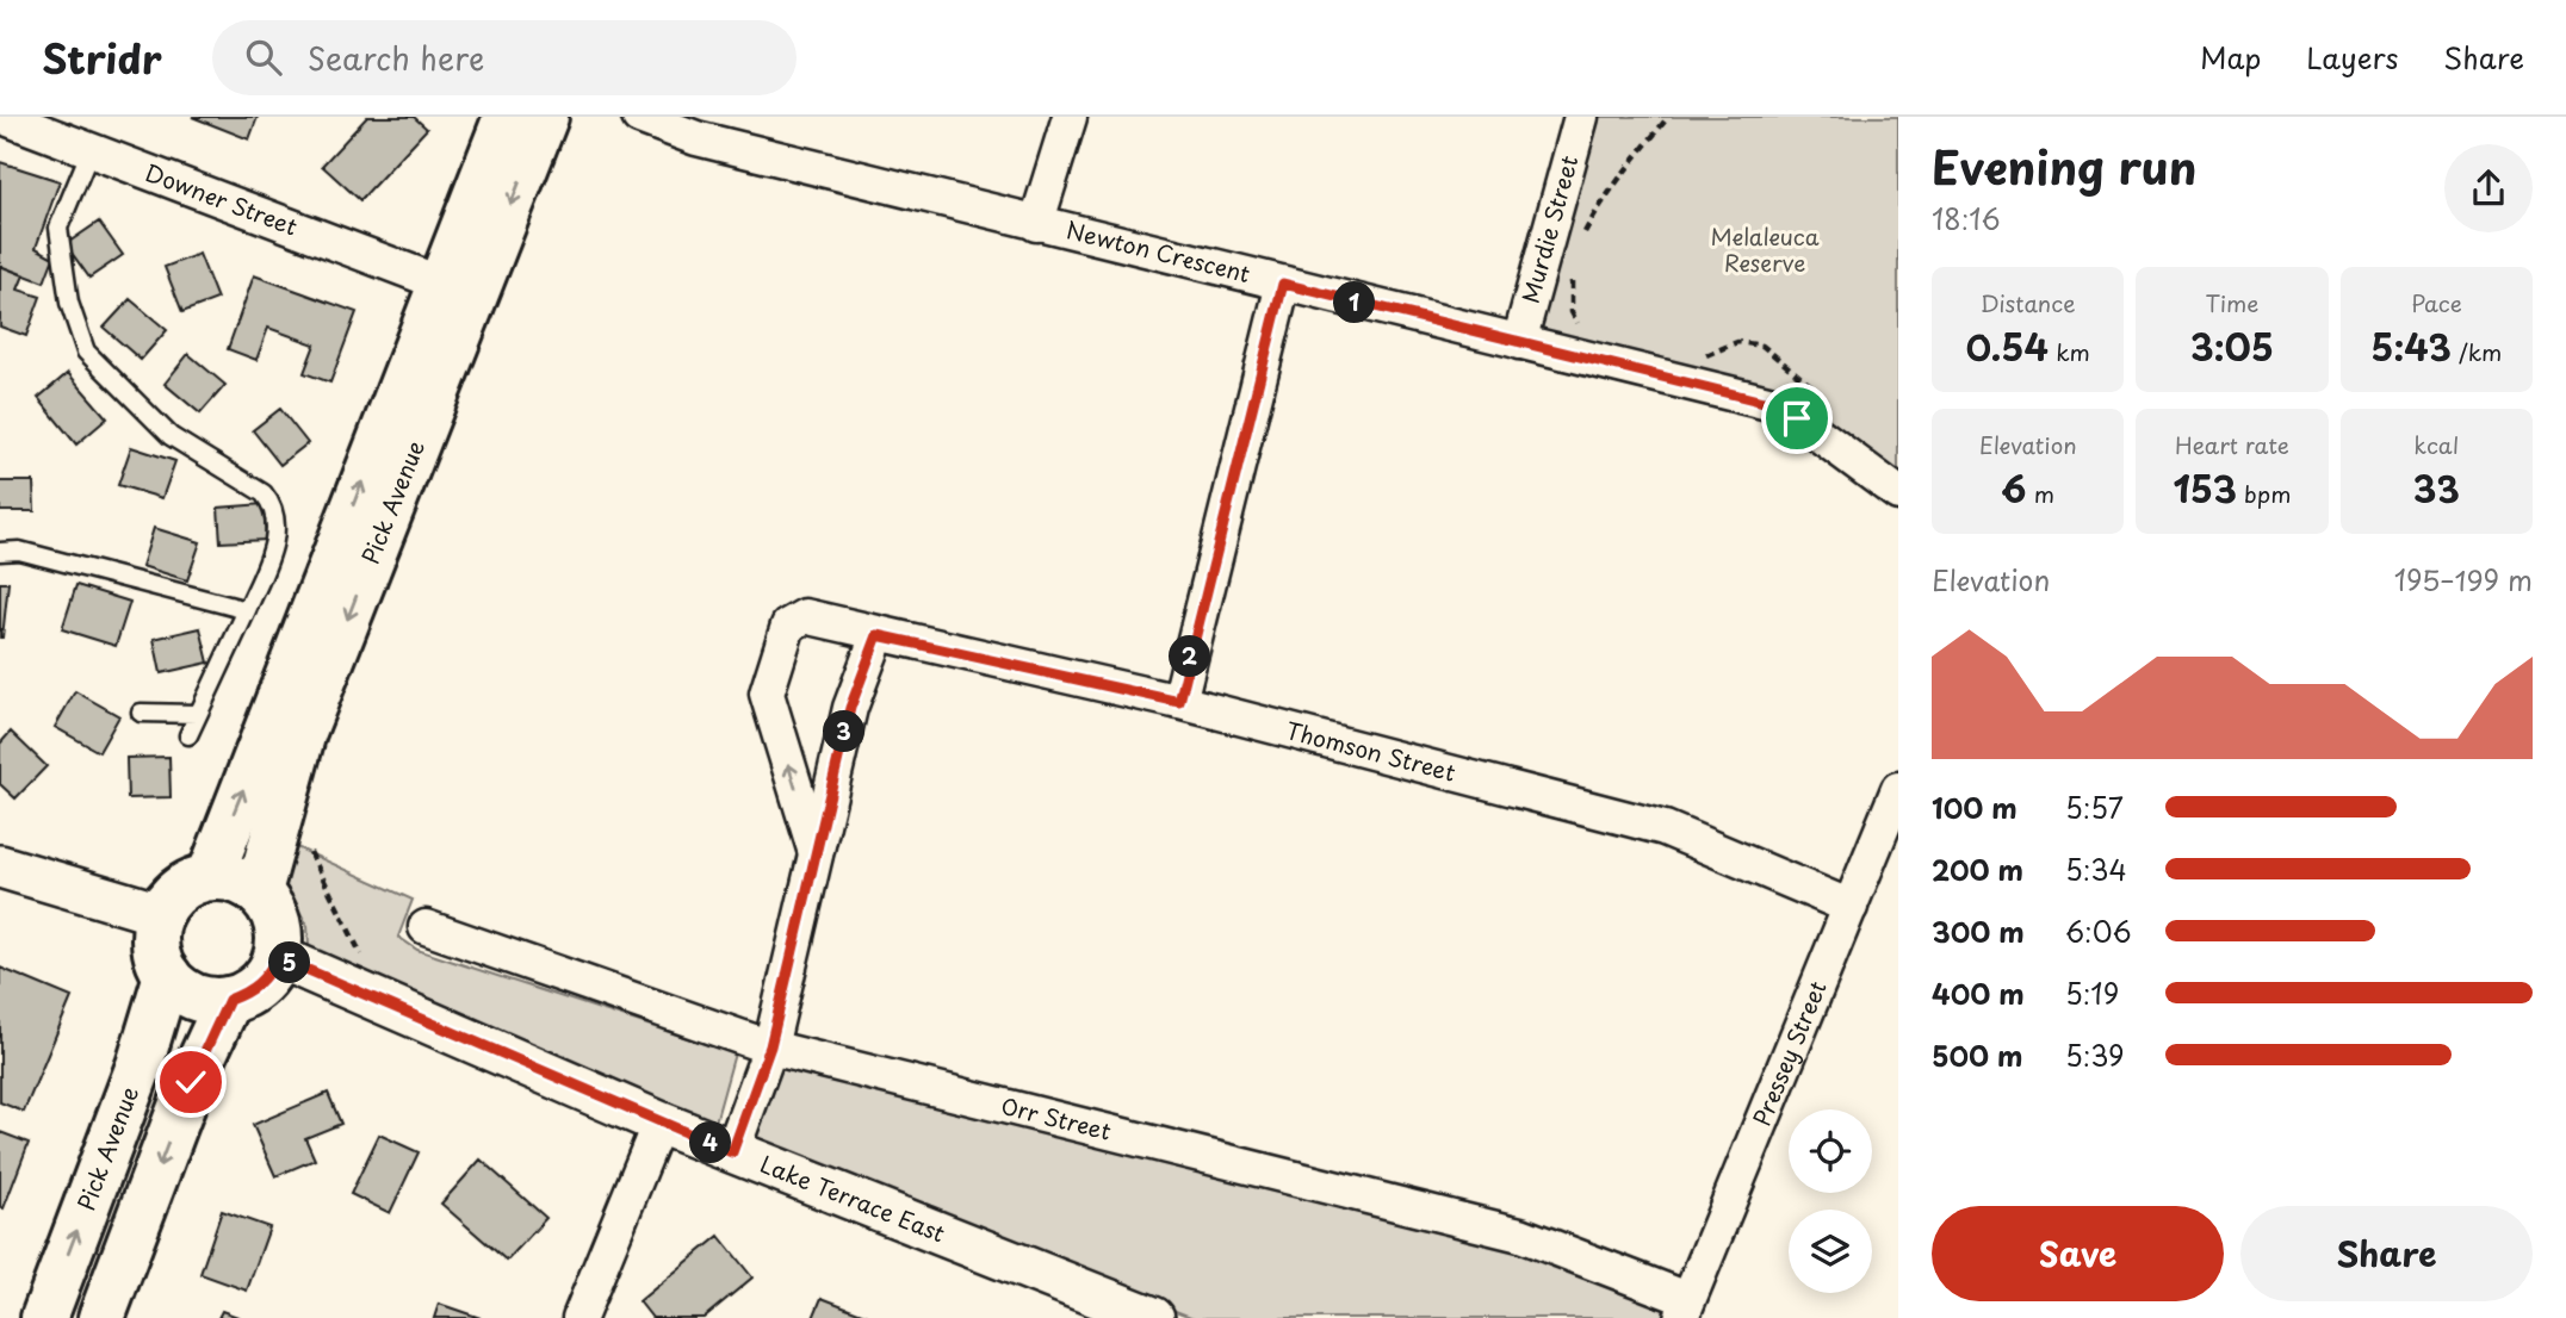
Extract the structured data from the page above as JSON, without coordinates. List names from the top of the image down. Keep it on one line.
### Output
{"streets":{"main road":["Pick Avenue"],"street":["Downer Street","Murdie Street","Newton Crescent","Thomson Street","Pressey Street","Orr Street","Lake Terrace East"]},"crossings":[["Downer Street","Pick Avenue"],["Murdie Street","Newton Crescent"],["Pick Avenue","Lake Terrace East"],["Thomson Street","Pressey Street"],["Pressey Street","Orr Street"]],"parks":["Melaleuca Reserve"],"page":{"header":"Stridr","search":"Search here","nav":["Map","Layers","Share"],"heading":["Evening run","18:16"],"stats":[["Distance","0.54 km"],["Time","3:05"],["Pace","5:43 /km"],["Elevation","6 m"],["Heart rate","153 bpm"],["kcal","33"]],"pins":["1","2","3","5","4"],"chart":["Elevation","195–199 m"],"list":[{"name":"100 m","note":"5:57"},{"name":"200 m","note":"5:34"},{"name":"300 m","note":"6:06"},{"name":"400 m","note":"5:19"},{"name":"500 m","note":"5:39"}],"buttons":["Save","Share"]}}
